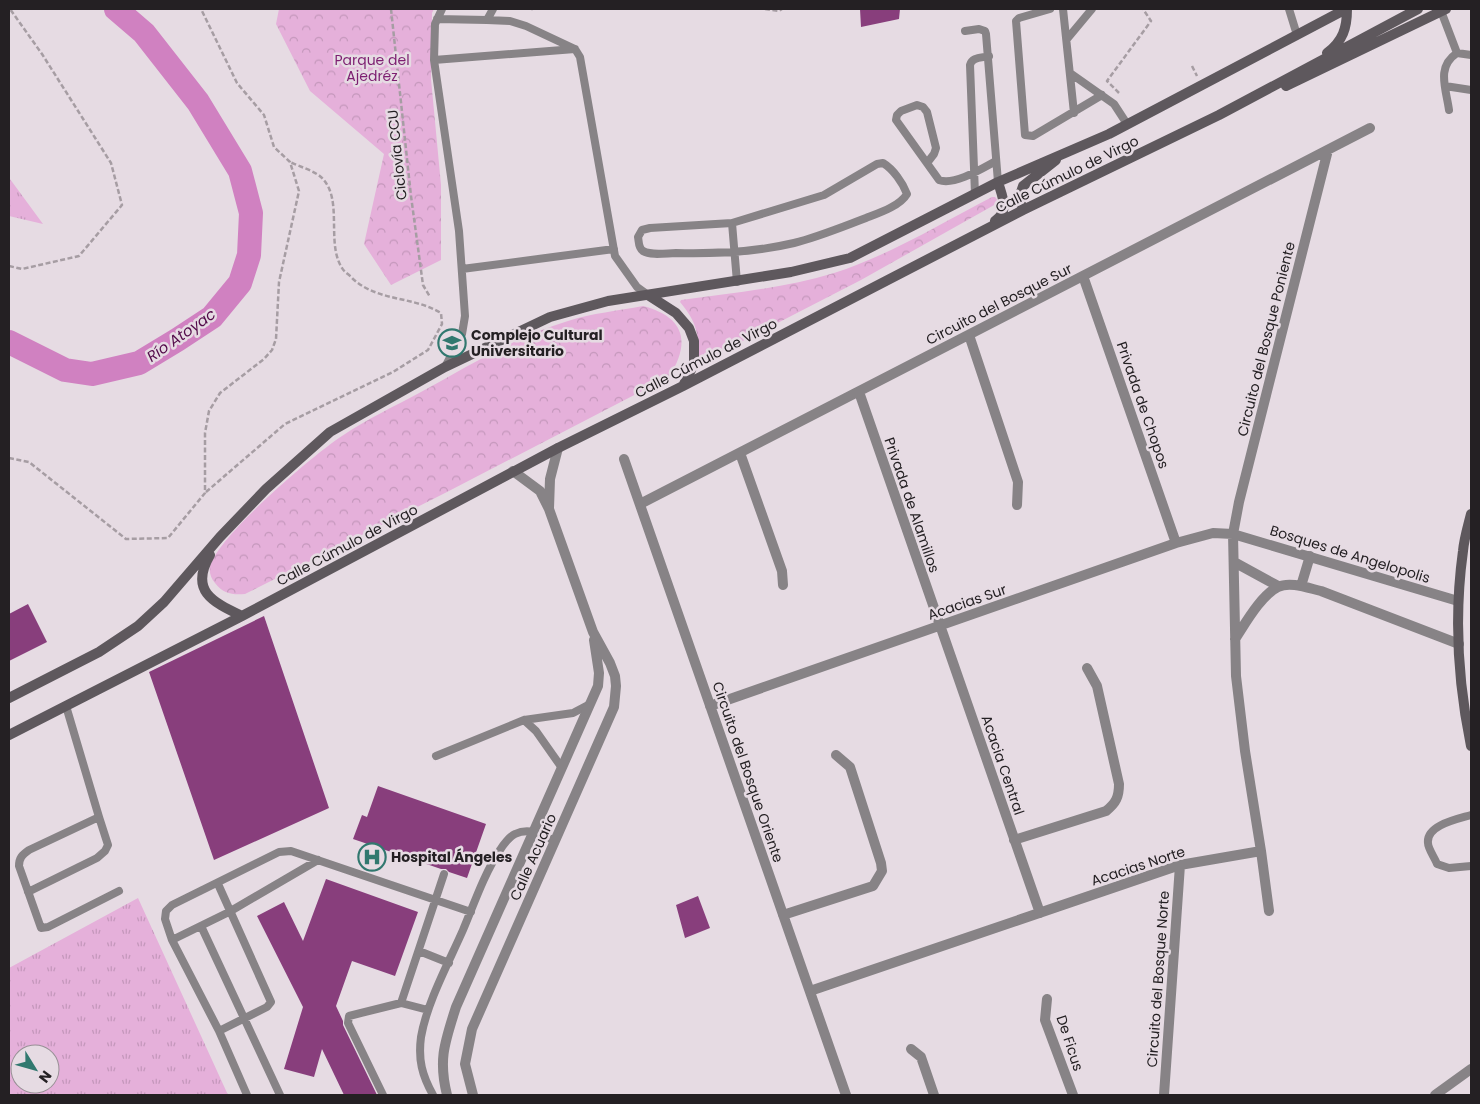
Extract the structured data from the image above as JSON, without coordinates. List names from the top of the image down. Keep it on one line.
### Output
{"streets":{"main road":["Calle Cúmulo de Virgo"],"street":["Circuito del Bosque Sur","Circuito del Bosque Poniente","Privada de Chopos","Privada de Alamillos","Bosques de Angelopolis","Acacias Sur","Acacia Central","Circuito del Bosque Oriente","Calle Acuario","Acacias Norte","Circuito del Bosque Norte","De Ficus"],"path":["Ciclovía CCU"]},"crossings":[["Calle Cúmulo de Virgo","Calle Acuario"],["Circuito del Bosque Sur","Circuito del Bosque Poniente"],["Circuito del Bosque Sur","Privada de Chopos"],["Circuito del Bosque Sur","Privada de Alamillos"],["Circuito del Bosque Sur","Circuito del Bosque Oriente"],["Circuito del Bosque Poniente","Bosques de Angelopolis"],["Circuito del Bosque Poniente","Acacias Sur"],["Privada de Chopos","Acacias Sur"],["Privada de Alamillos","Acacias Sur"],["Privada de Alamillos","Acacia Central"],["Bosques de Angelopolis","Acacias Sur"],["Acacias Sur","Acacia Central"],["Acacias Sur","Circuito del Bosque Oriente"],["Acacia Central","Acacias Norte"],["Circuito del Bosque Oriente","Acacias Norte"],["Acacias Norte","Circuito del Bosque Norte"]],"water":["Río Atoyac"],"parks":["Parque del Ajedréz"],"places":{"school or university":["Complejo Cultural Universitario"],"hospital":["Hospital Ángeles"]},"north":"bottom right"}
